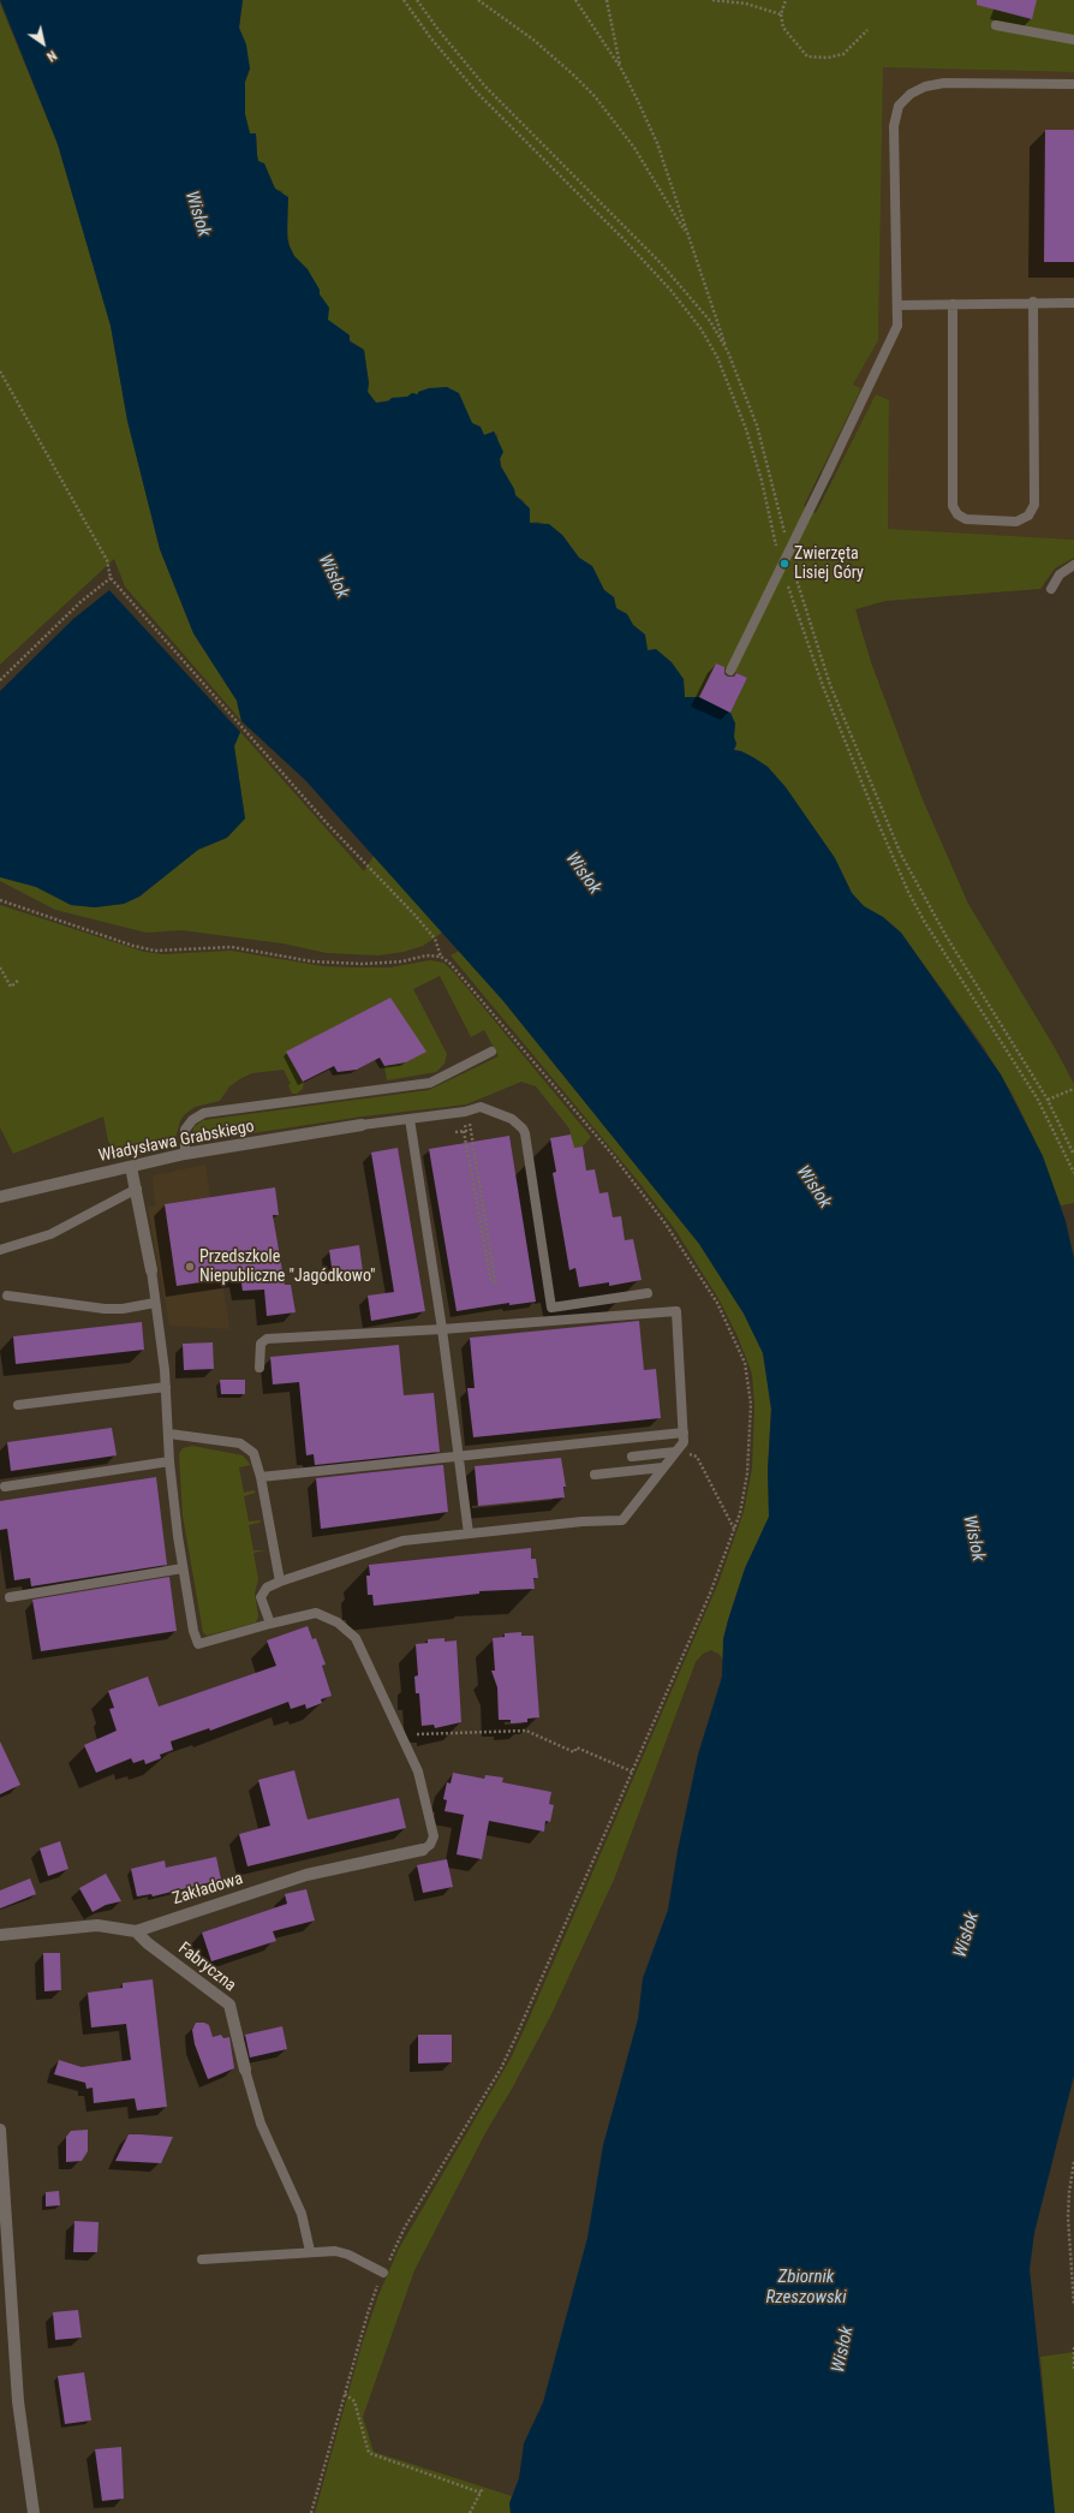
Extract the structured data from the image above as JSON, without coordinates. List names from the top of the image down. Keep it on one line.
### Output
{"streets":{"street":["Władysława Grabskiego","Zakładowa","Fabryczna"]},"crossings":[["Zakładowa","Fabryczna"]],"water":["Wisłok","Zbiornik Rzeszowski"],"places":["Zwierzęta Lisiej Góry","Przedszkole Niepubliczne \"Jagódkowo\""],"north":"bottom right"}
